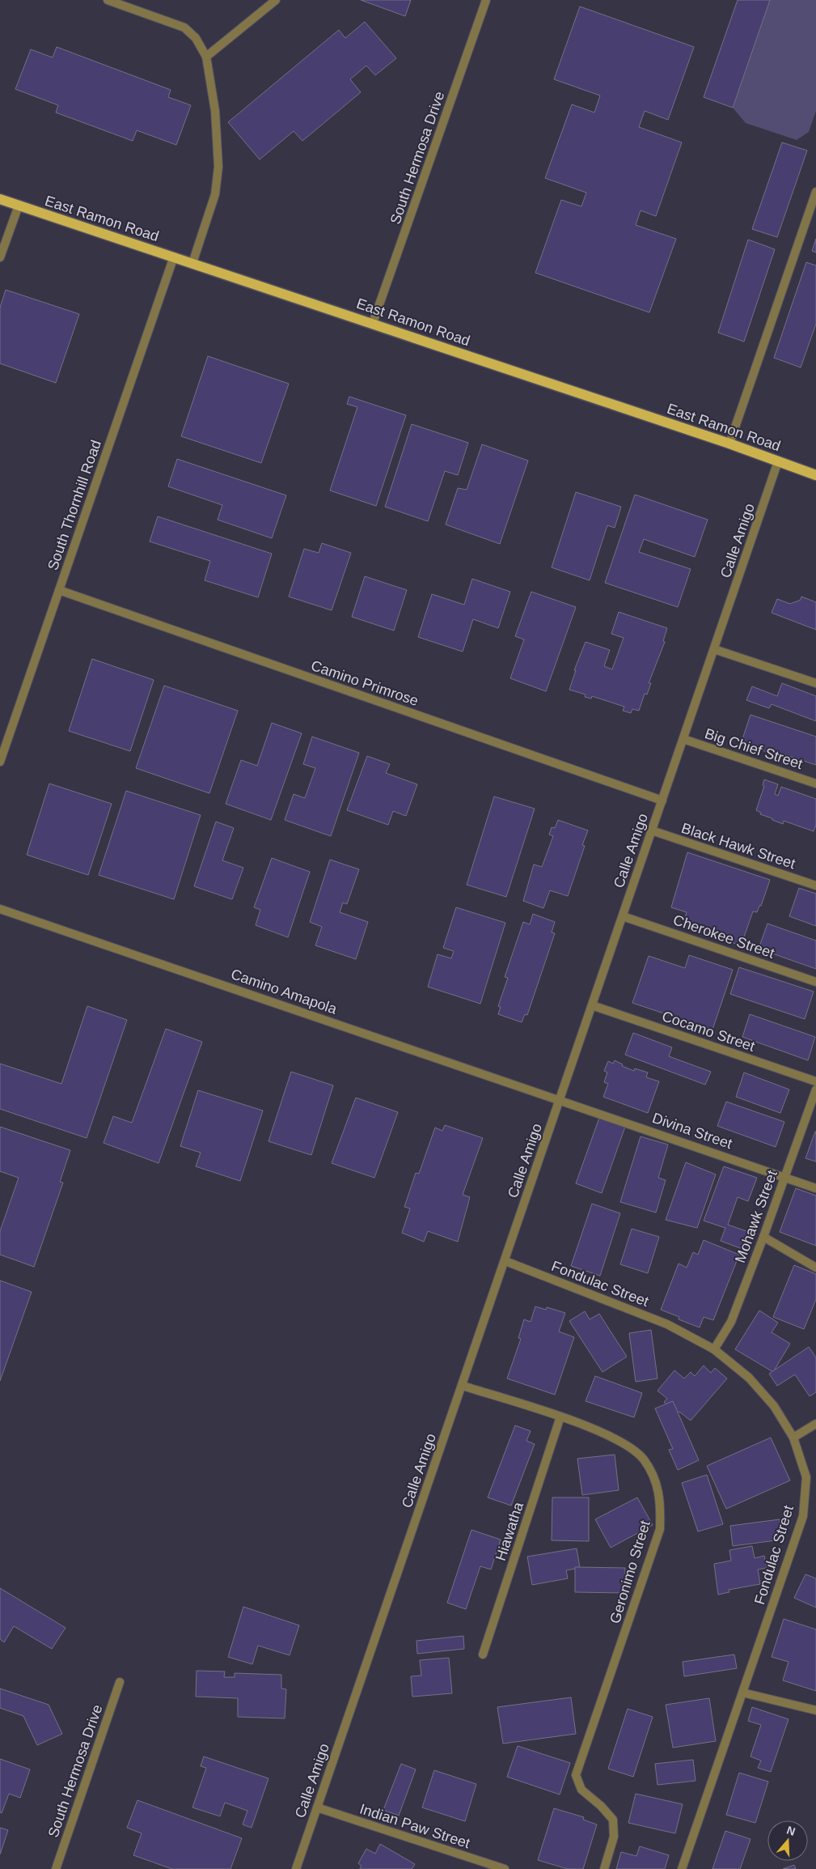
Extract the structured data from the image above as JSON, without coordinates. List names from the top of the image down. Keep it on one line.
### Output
{"streets":{"main road":["East Ramon Road"],"street":["South Hermosa Drive","South Thornhill Road","Calle Amigo","Camino Primrose","Big Chief Street","Black Hawk Street","Cherokee Street","Camino Amapola","Cocamo Street","Divina Street","Mohawk Street","Fondulac Street","Hiawatha","Geronimo Street","Indian Paw Street"]},"crossings":[["South Hermosa Drive","East Ramon Road"],["East Ramon Road","South Thornhill Road"],["East Ramon Road","Calle Amigo"],["South Thornhill Road","Camino Primrose"],["Calle Amigo","Camino Primrose"],["Calle Amigo","Big Chief Street"],["Calle Amigo","Black Hawk Street"],["Calle Amigo","Cherokee Street"],["Calle Amigo","Camino Amapola"],["Calle Amigo","Cocamo Street"],["Calle Amigo","Divina Street"],["Calle Amigo","Fondulac Street"],["Calle Amigo","Geronimo Street"],["Calle Amigo","Indian Paw Street"],["Camino Amapola","Divina Street"],["Divina Street","Mohawk Street"],["Mohawk Street","Fondulac Street"],["Hiawatha","Geronimo Street"]],"north":"top"}
